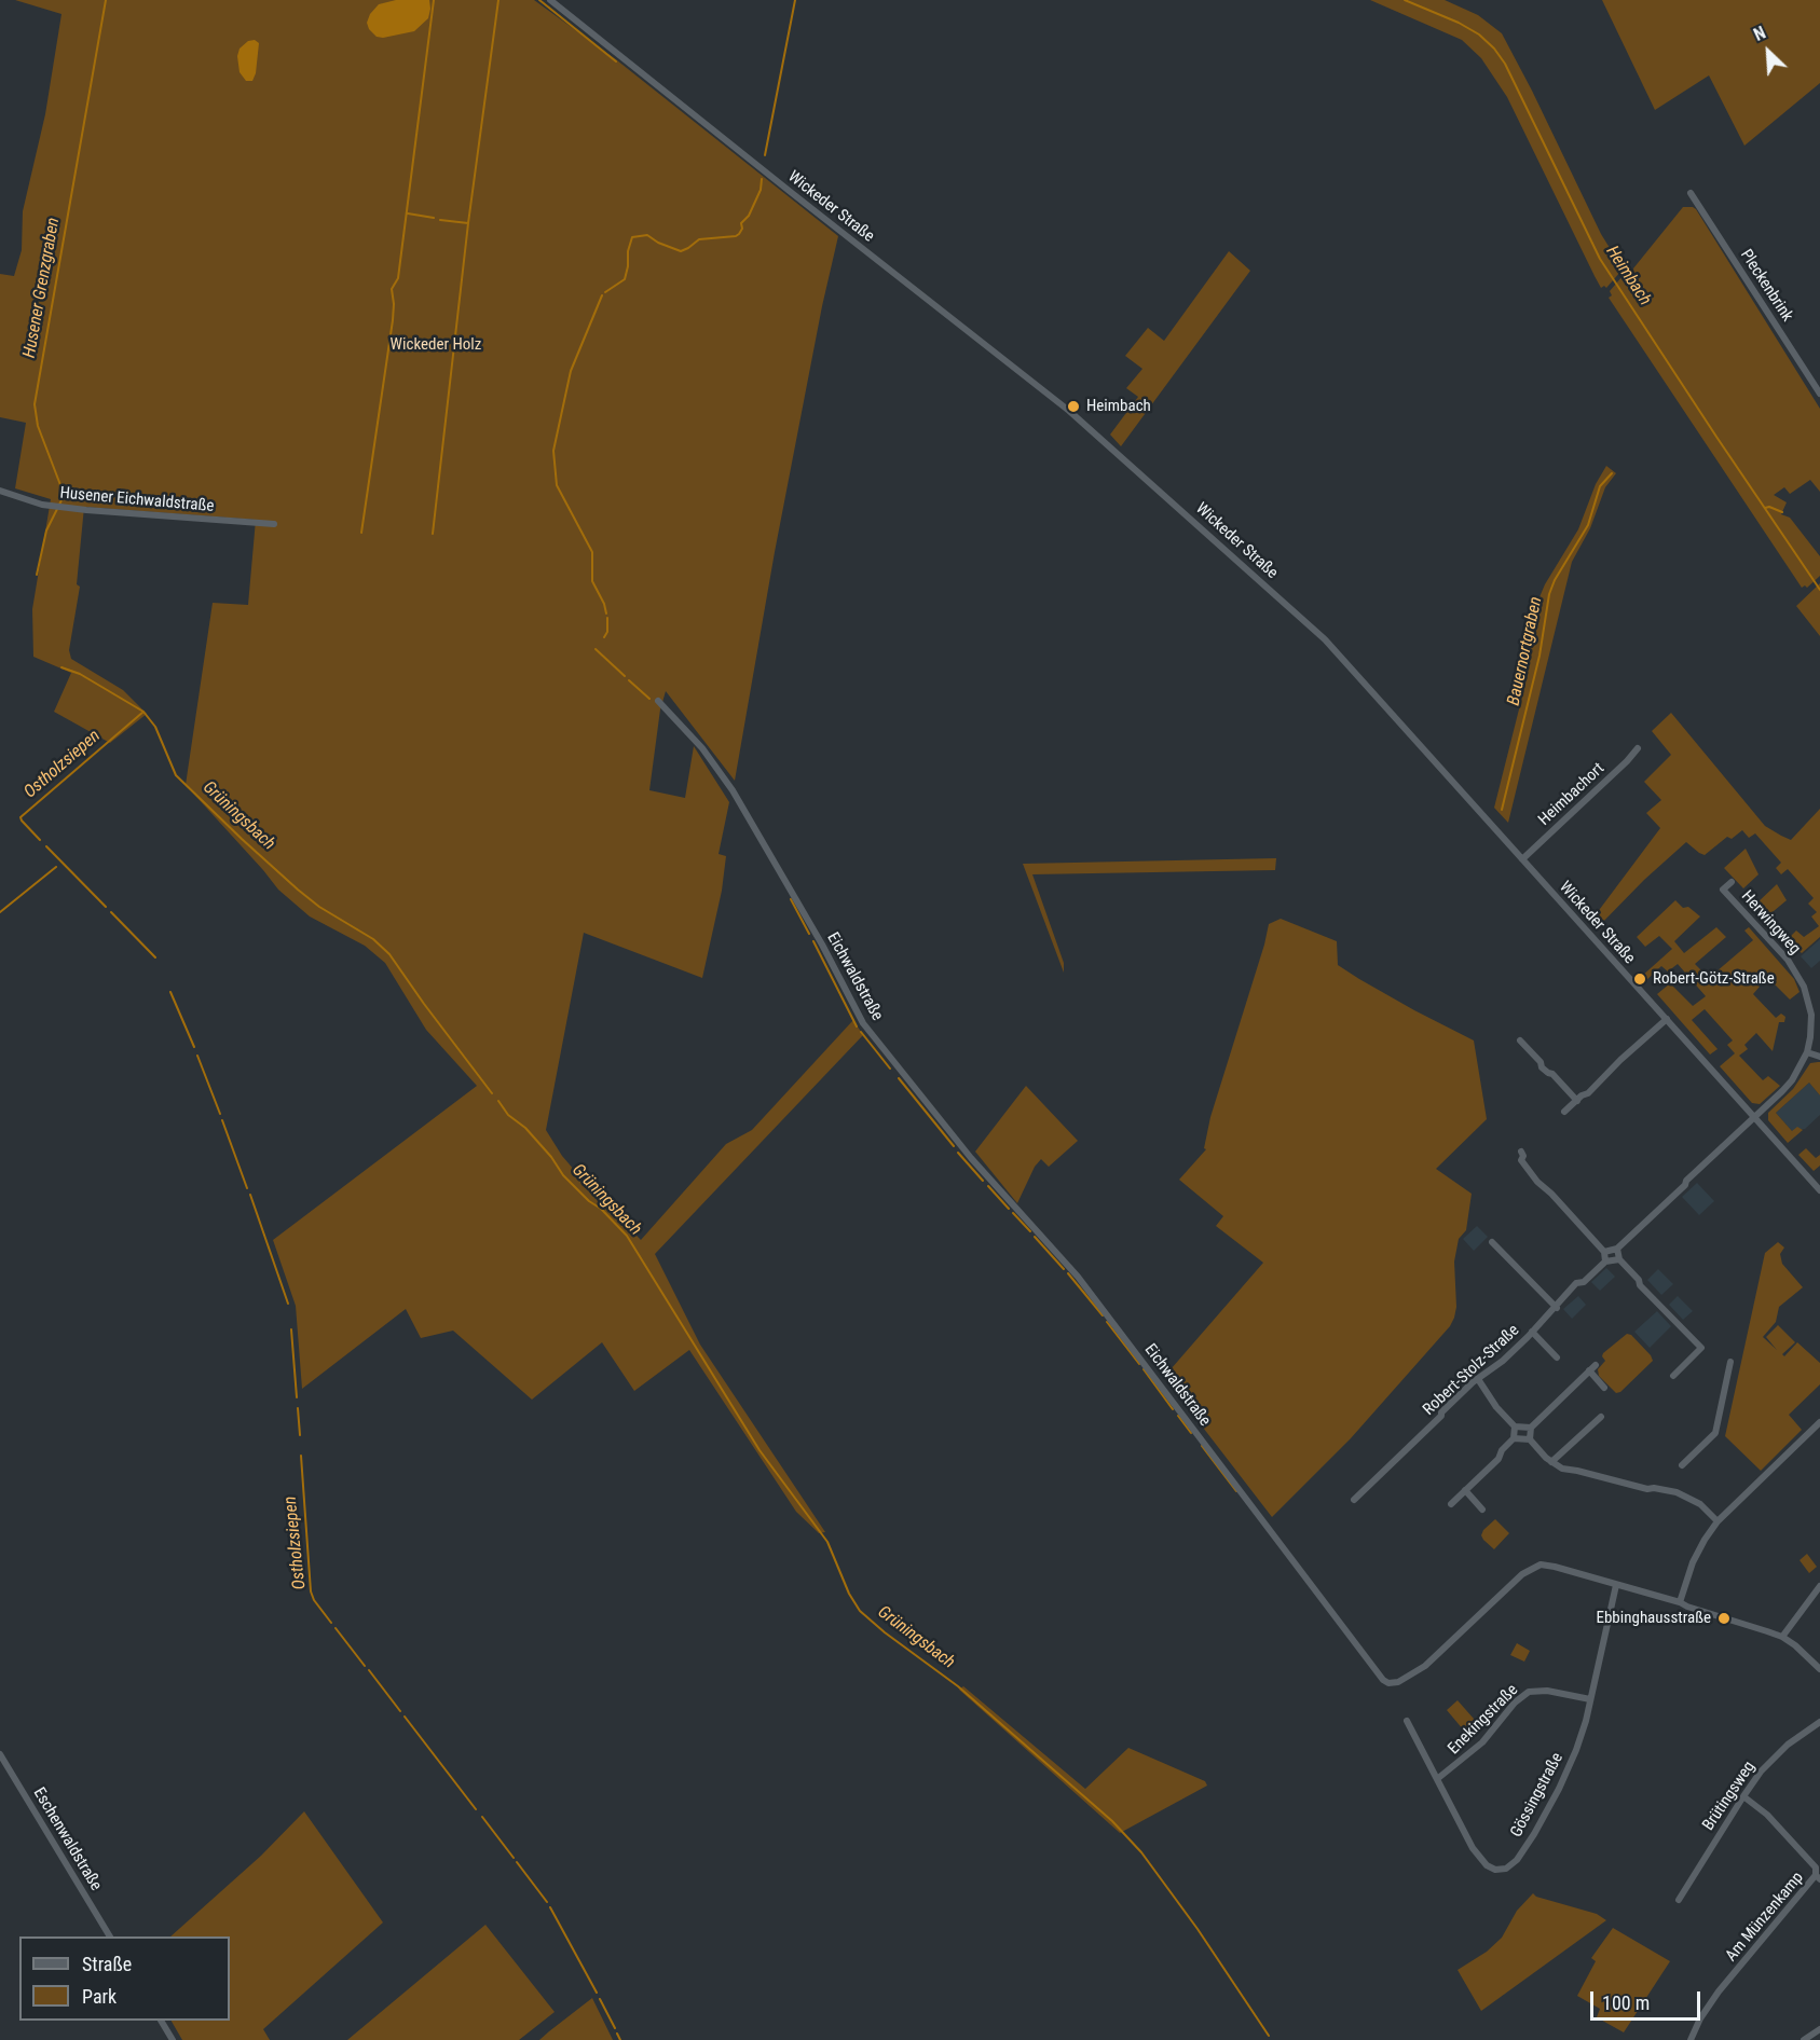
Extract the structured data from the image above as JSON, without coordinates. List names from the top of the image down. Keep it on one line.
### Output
{"streets":{"street":["Wickeder Straße","Pleckenbrink","Husener Eichwaldstraße","Heimbachort","Herwingweg","Eichwaldstraße","Robert-Stolz-Straße","Enekingstraße","Gössingstraße","Brütingsweg","Eschenwaldstraße","Am Münzenkamp"]},"crossings":[["Wickeder Straße","Heimbachort"],["Wickeder Straße","Herwingweg"],["Eichwaldstraße","Gössingstraße"],["Enekingstraße","Gössingstraße"]],"water":["Heimbach","Husener Grenzgraben","Bauernortgraben","Ostholzsiepen","Grüningsbach"],"parks":["Wickeder Holz"],"places":["Heimbach","Robert-Götz-Straße","Ebbinghausstraße"],"legend":["Straße","Park"],"scale_bar":"100 m","north":"top left"}
